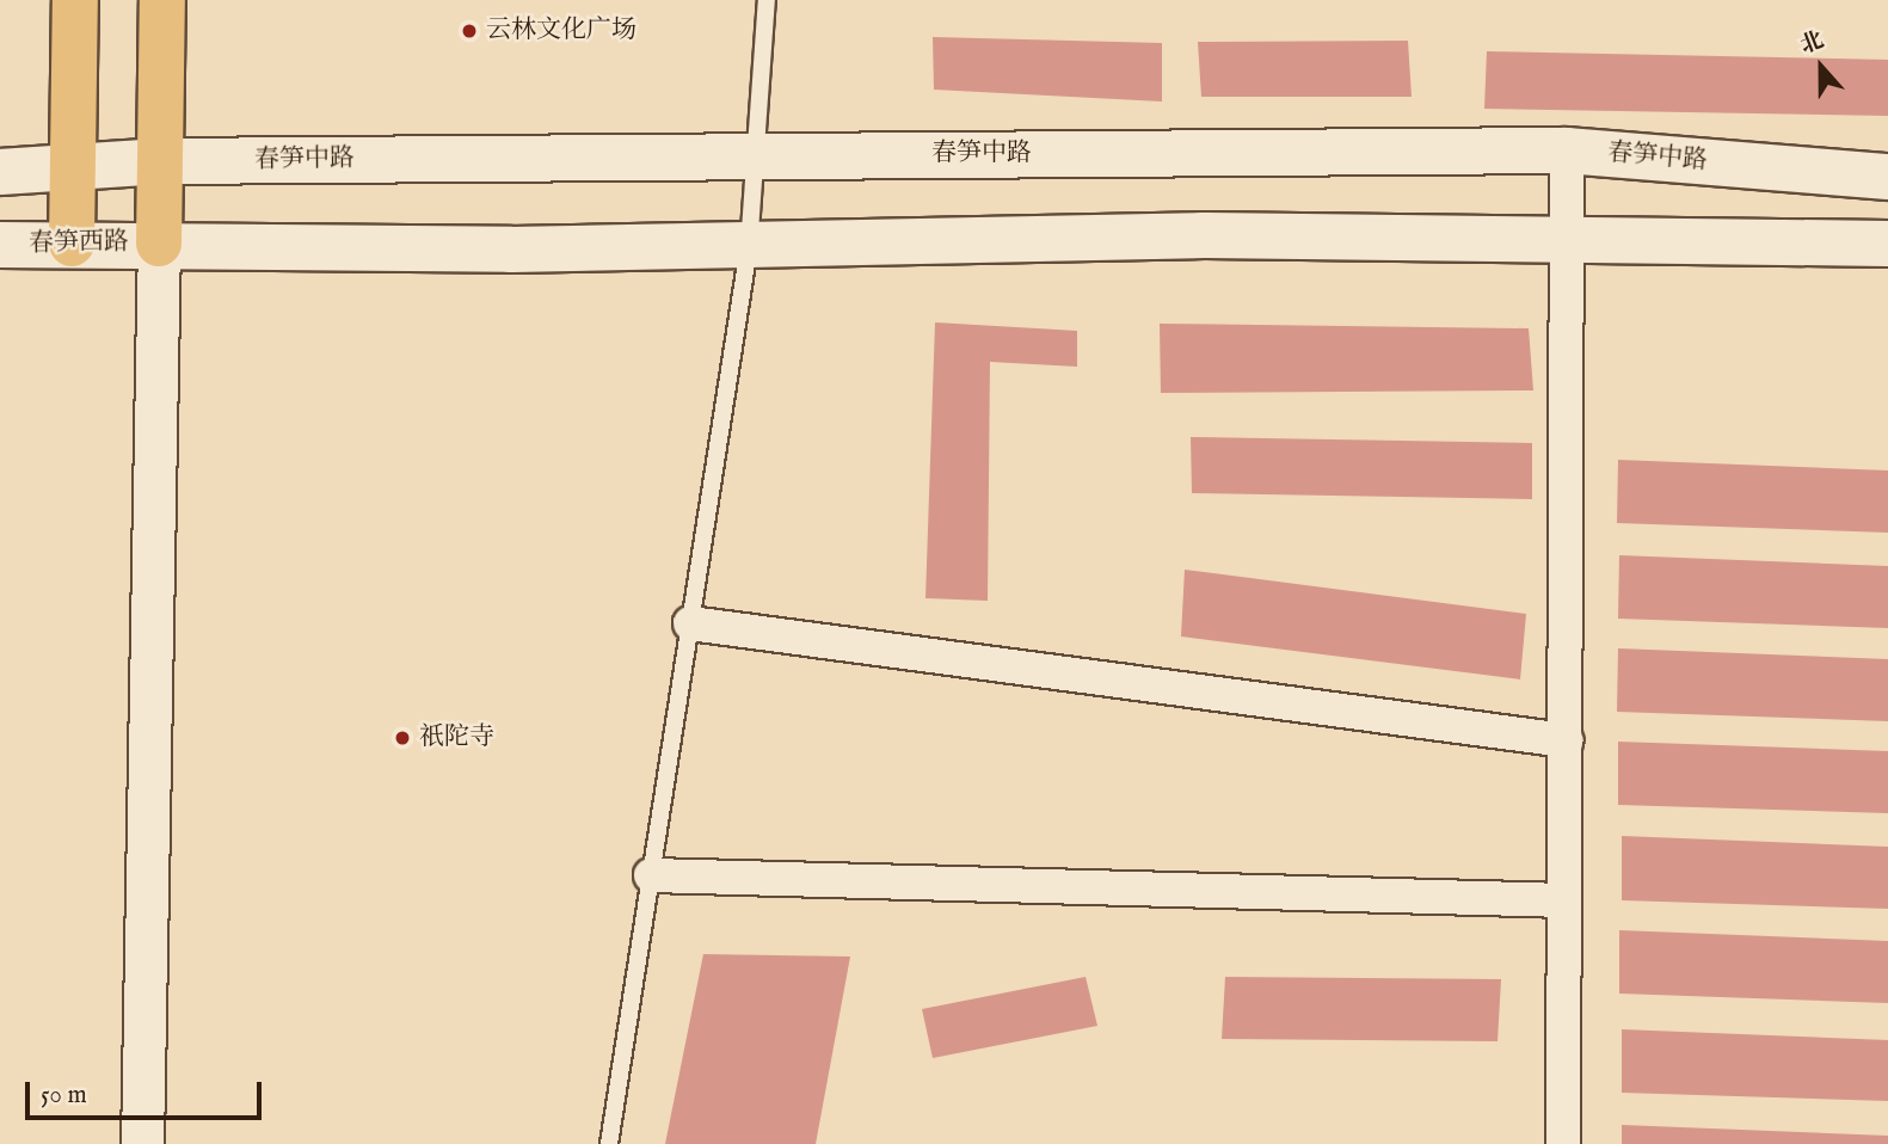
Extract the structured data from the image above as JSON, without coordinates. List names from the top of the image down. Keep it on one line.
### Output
{"streets":{"main road":["春笋中路","春笋西路"]},"places":["云林文化广场","祇陀寺"],"scale_bar":"50 m","north":"top"}
